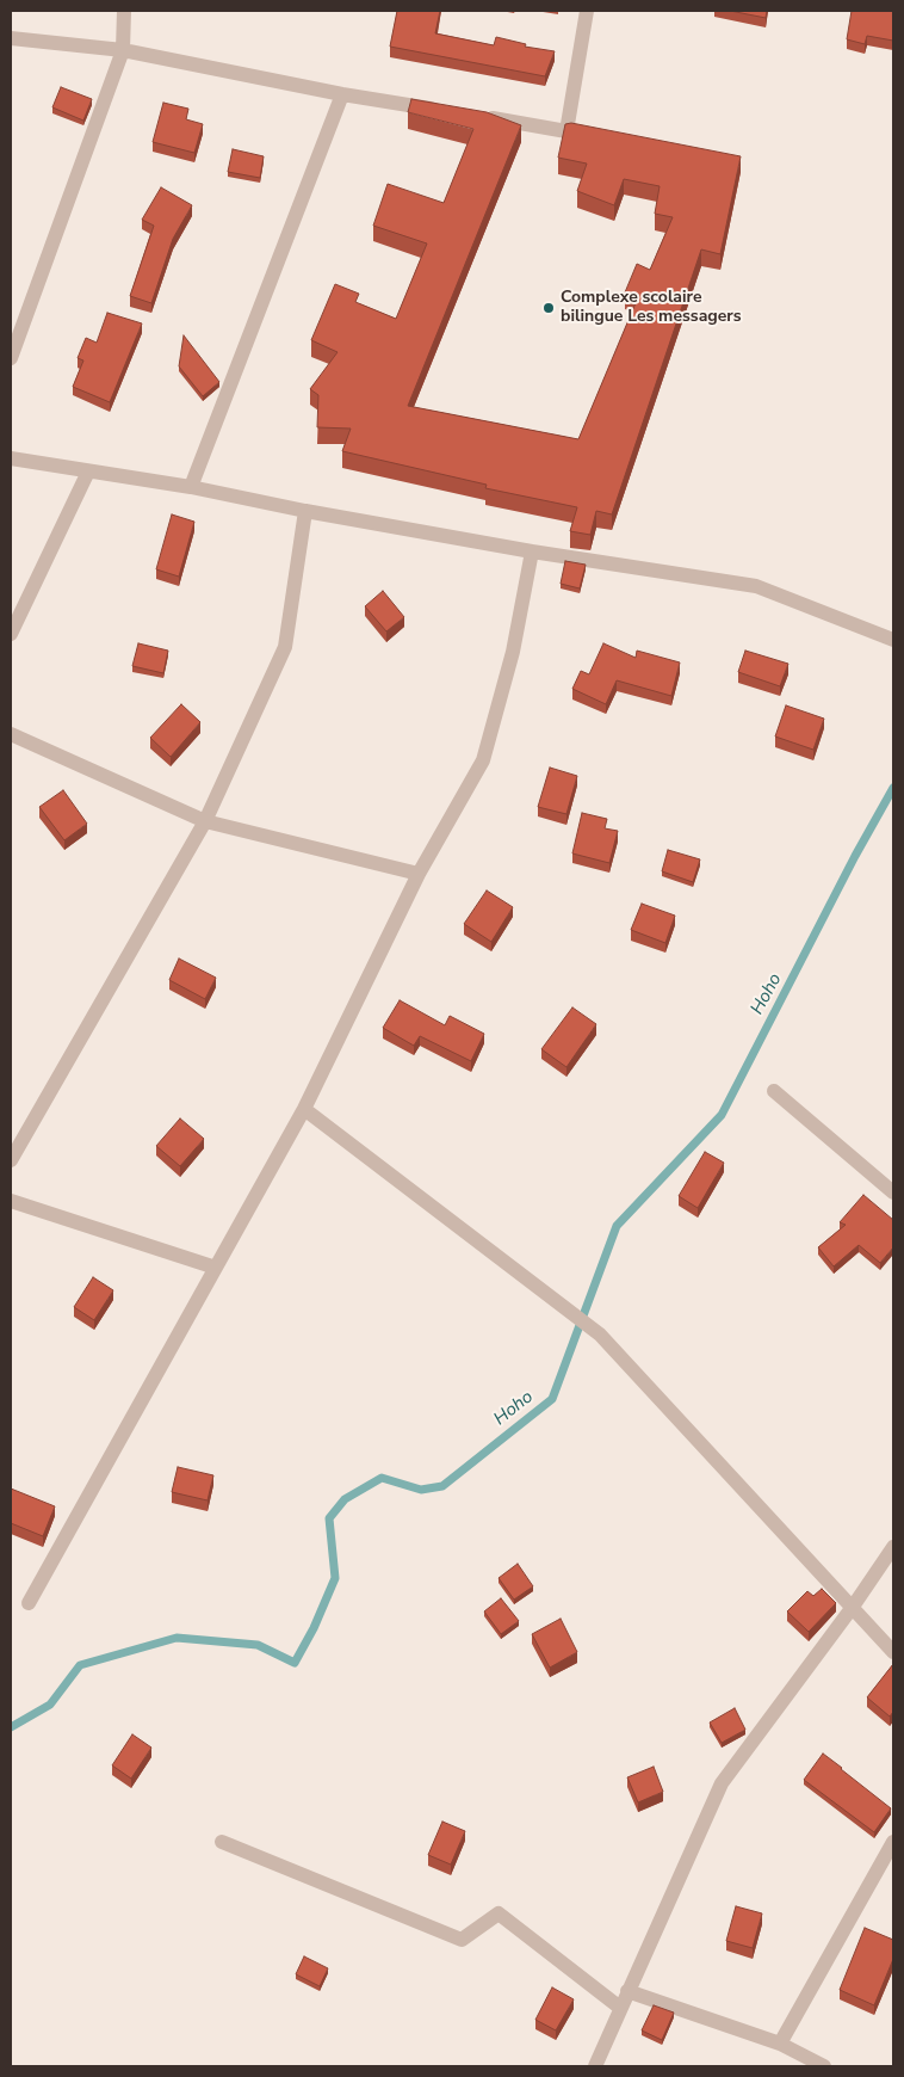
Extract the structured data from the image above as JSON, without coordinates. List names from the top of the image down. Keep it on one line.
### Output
{"water":["Hoho"],"places":["Complexe scolaire bilingue Les messagers"]}
